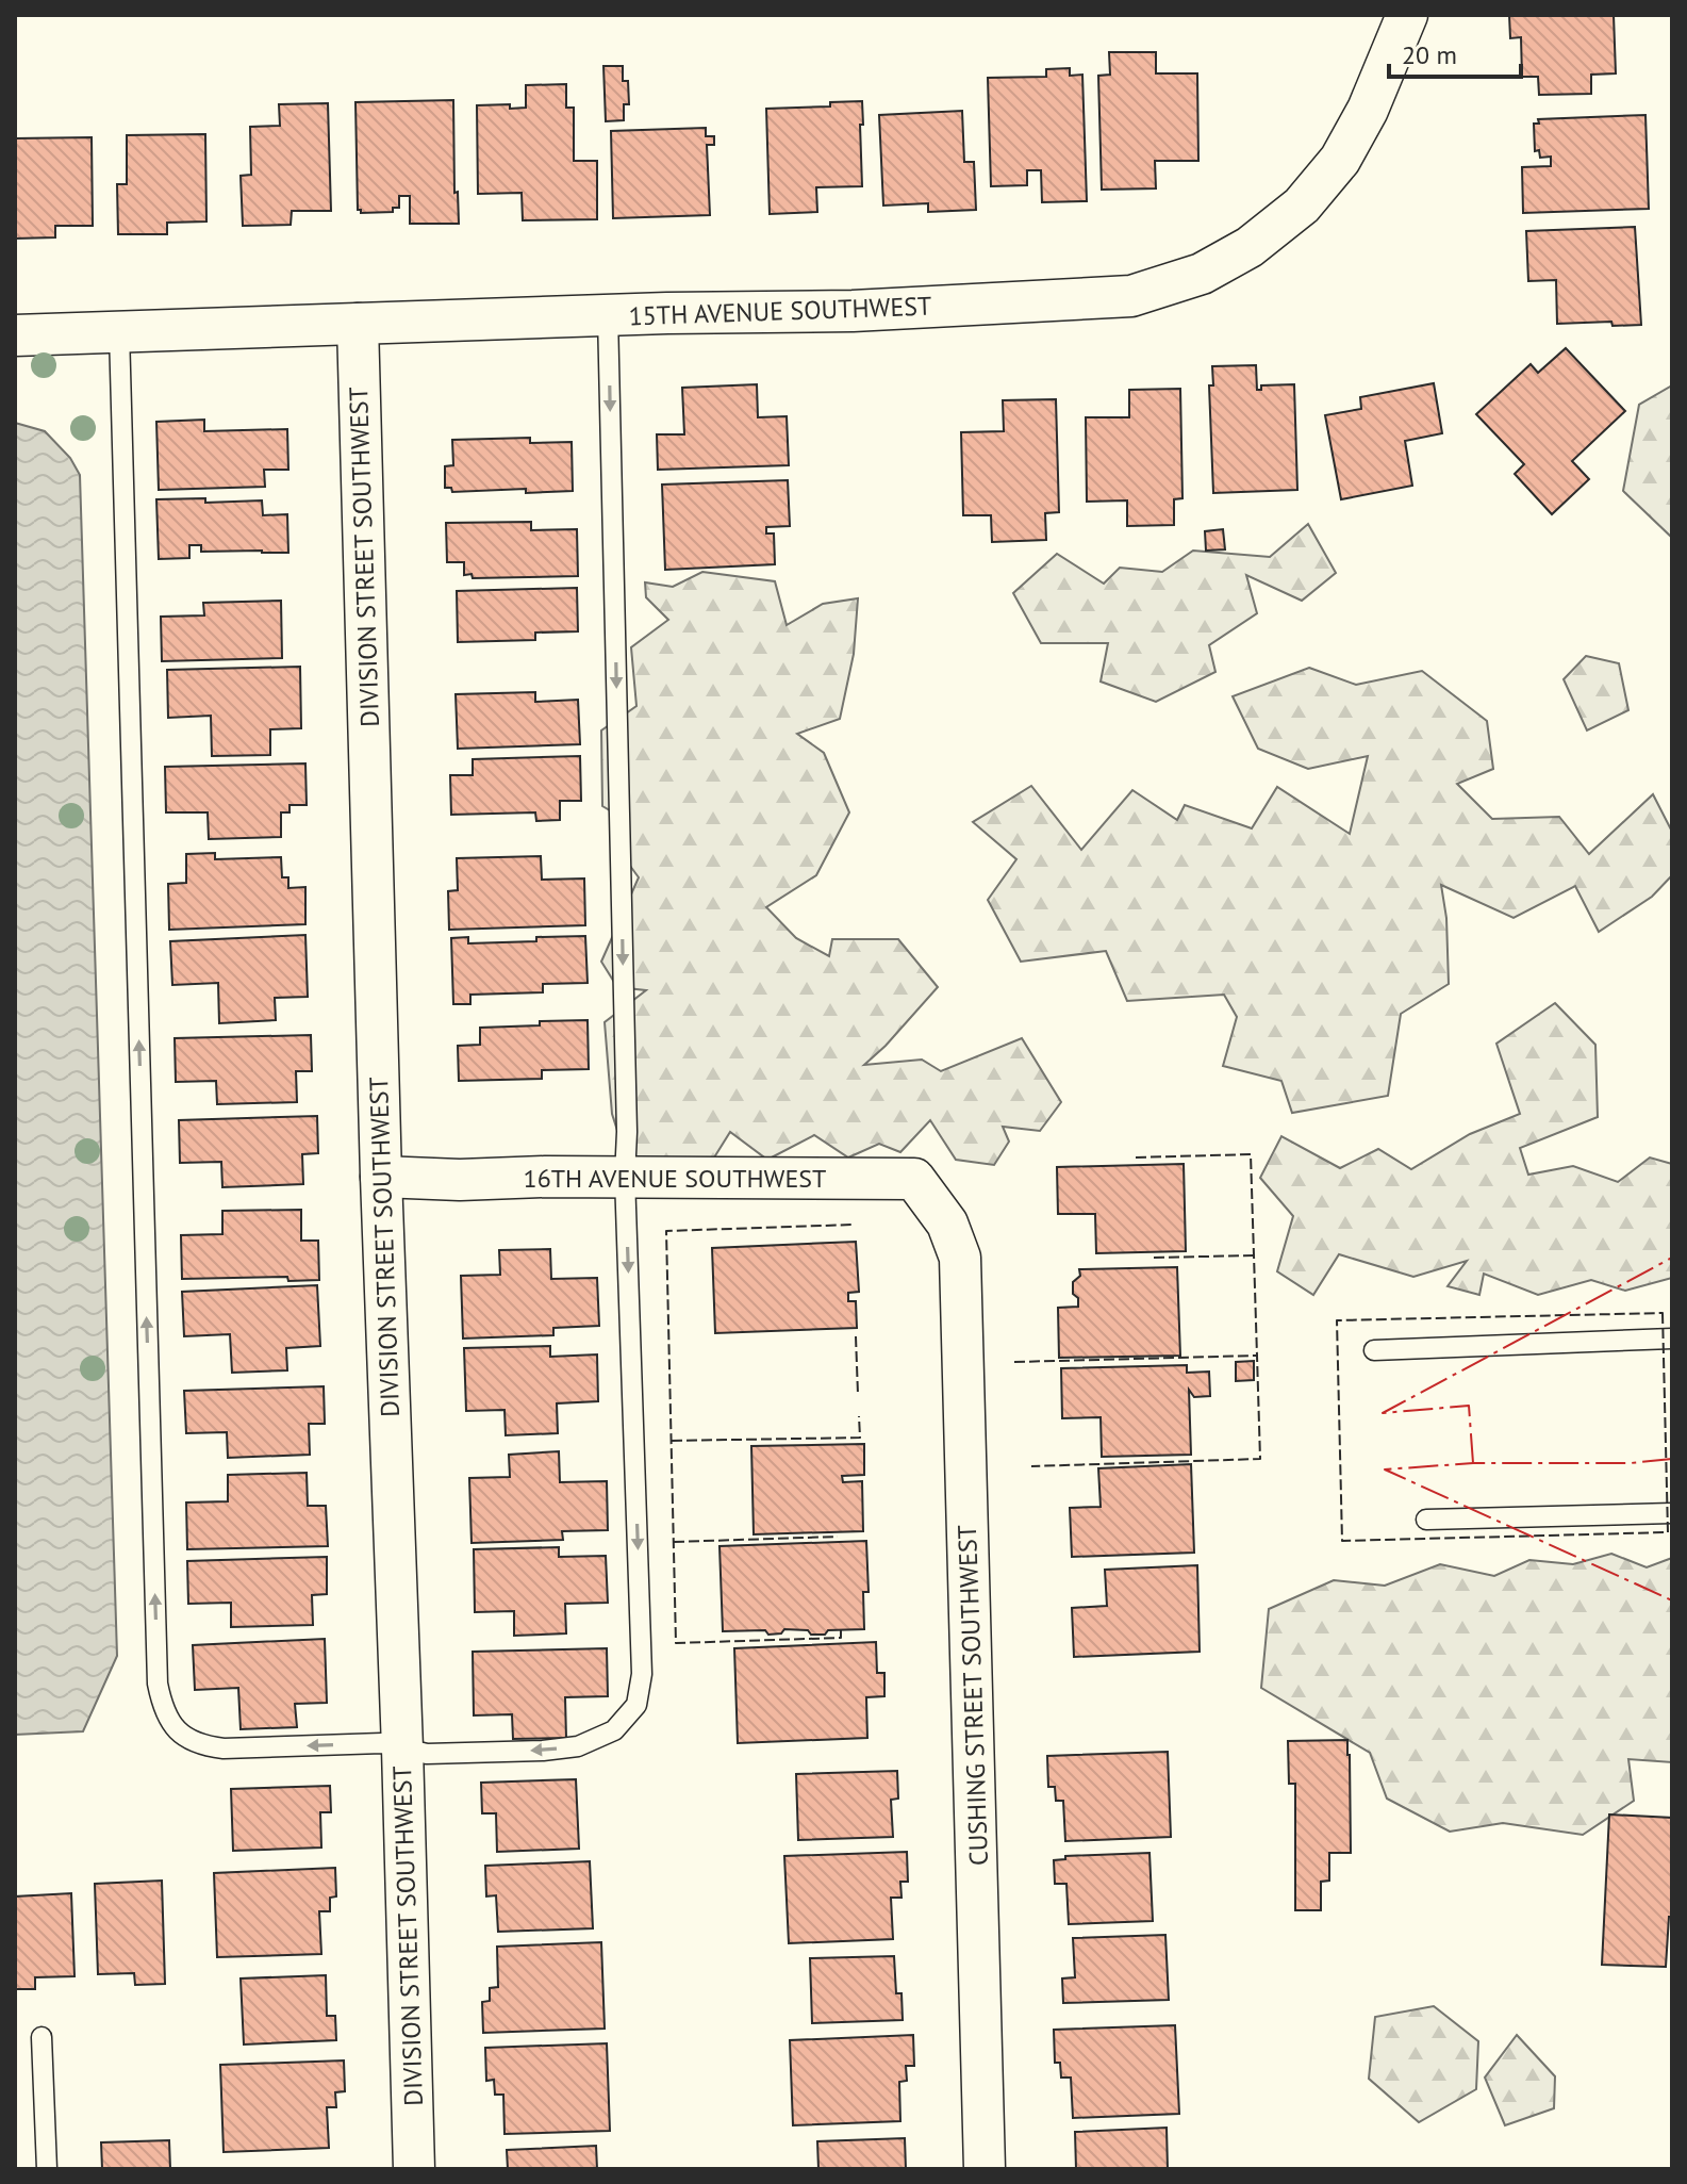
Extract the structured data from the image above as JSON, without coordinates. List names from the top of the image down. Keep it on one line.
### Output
{"streets":{"street":["15TH AVENUE SOUTHWEST","DIVISION STREET SOUTHWEST","16TH AVENUE SOUTHWEST","CUSHING STREET SOUTHWEST"]},"crossings":[["15TH AVENUE SOUTHWEST","DIVISION STREET SOUTHWEST"],["DIVISION STREET SOUTHWEST","16TH AVENUE SOUTHWEST"],["16TH AVENUE SOUTHWEST","CUSHING STREET SOUTHWEST"]],"scale_bar":"20 m"}
